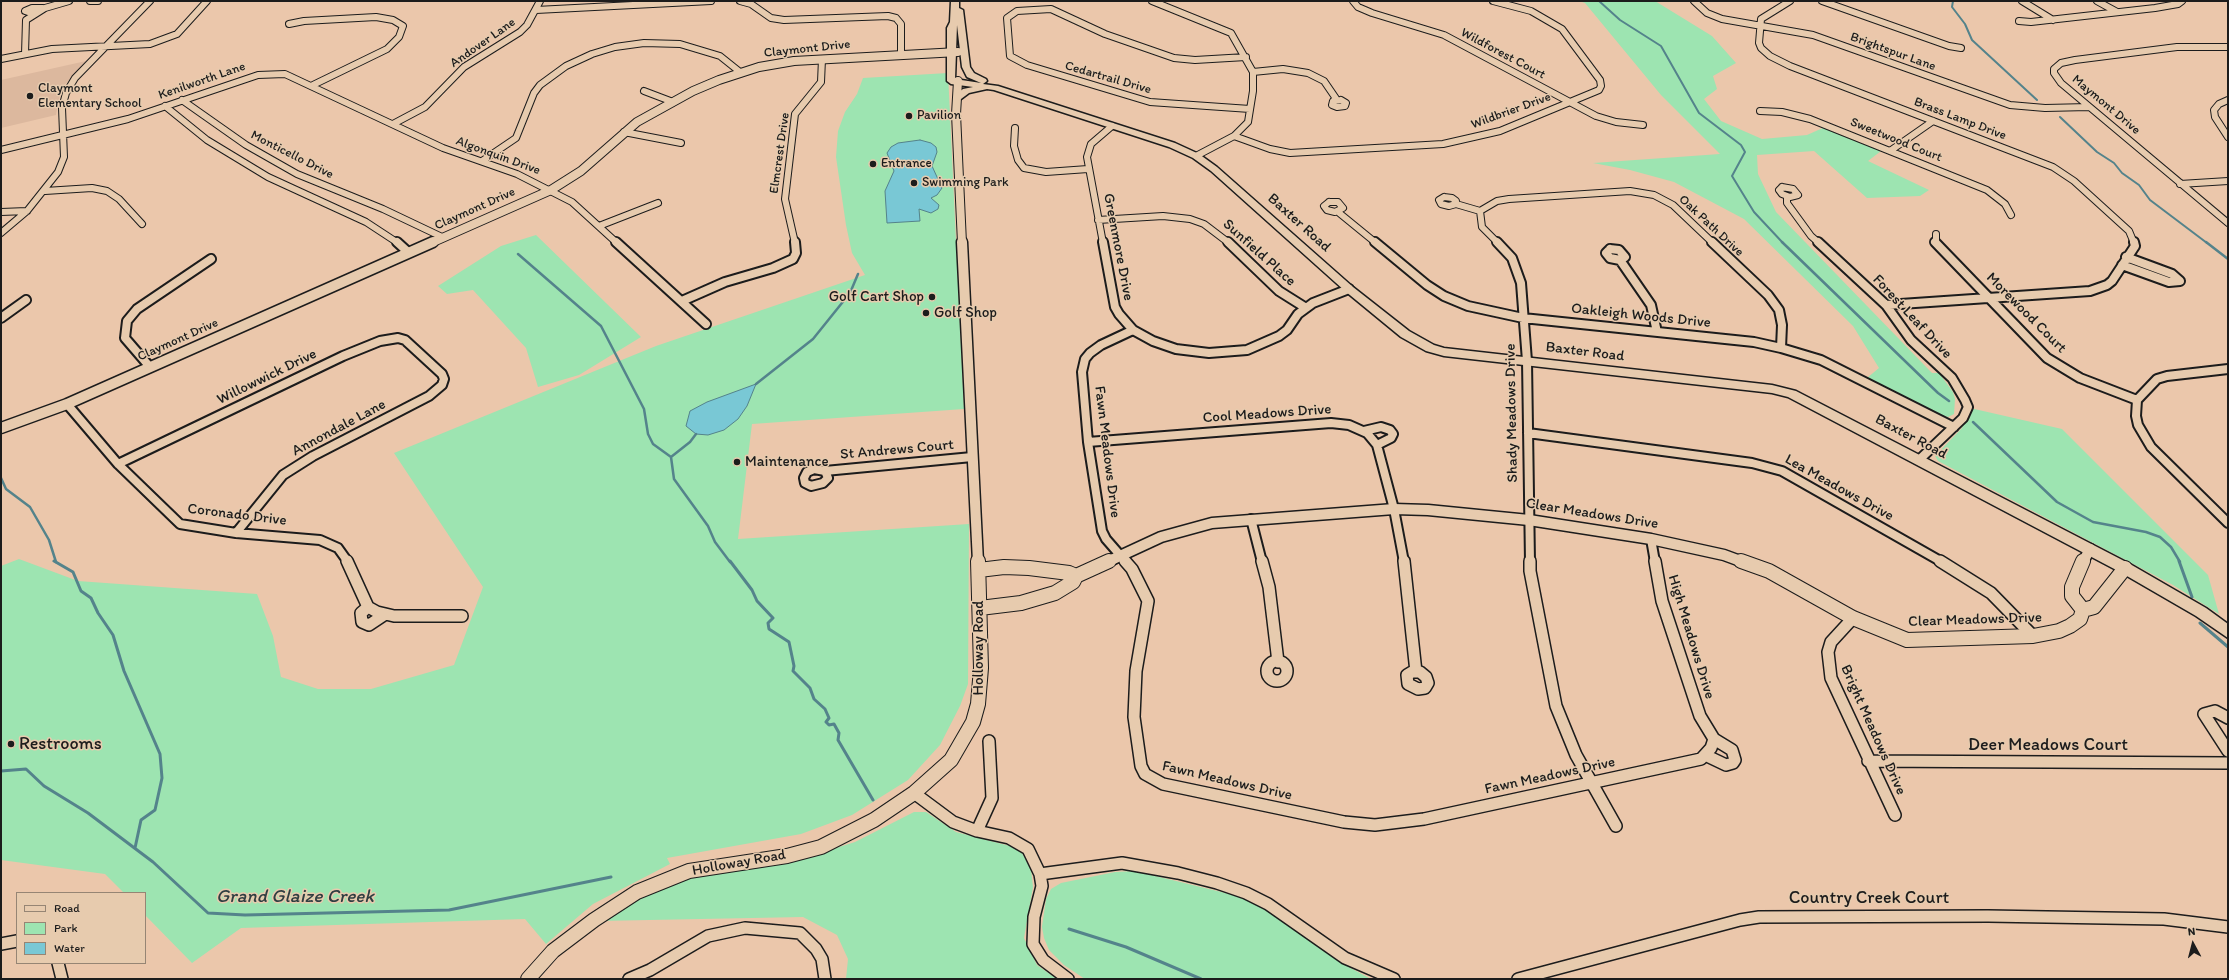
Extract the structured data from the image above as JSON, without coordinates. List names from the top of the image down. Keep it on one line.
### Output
{"streets":{"main road":["Baxter Road"],"street":["Andover Lane","Claymont Drive","Brightspur Lane","Wildforest Court","Cedartrail Drive","Kenilworth Lane","Maymont Drive","Wildbrier Drive","Brass Lamp Drive","Sweetwood Court","Elmcrest Drive","Monticello Drive","Algonquin Drive","Oak Path Drive","Greenmore Drive","Sunfield Place","Morewood Court","Oakleigh Woods Drive","Forest Leaf Drive","Willowwick Drive","Shady Meadows Drive","Cool Meadows Drive","Annondale Lane","St Andrews Court","Fawn Meadows Drive","Lea Meadows Drive","Clear Meadows Drive","Coronado Drive","High Meadows Drive","Holloway Road","Bright Meadows Drive","Deer Meadows Court","Country Creek Court"]},"crossings":[["Andover Lane","Algonquin Drive"],["Claymont Drive","Elmcrest Drive"],["Claymont Drive","Monticello Drive"],["Claymont Drive","Algonquin Drive"],["Claymont Drive","Coronado Drive"],["Brightspur Lane","Maymont Drive"],["Brightspur Lane","Brass Lamp Drive"],["Wildforest Court","Wildbrier Drive"],["Kenilworth Lane","Monticello Drive"],["Kenilworth Lane","Algonquin Drive"],["Brass Lamp Drive","Morewood Court"],["Brass Lamp Drive","Forest Leaf Drive"],["Elmcrest Drive","Algonquin Drive"],["Baxter Road","Greenmore Drive"],["Baxter Road","Forest Leaf Drive"],["Baxter Road","Shady Meadows Drive"],["Baxter Road","Clear Meadows Drive"],["Baxter Road","Holloway Road"],["Oak Path Drive","Oakleigh Woods Drive"],["Oak Path Drive","Shady Meadows Drive"],["Greenmore Drive","Sunfield Place"],["Greenmore Drive","Fawn Meadows Drive"],["Oakleigh Woods Drive","Forest Leaf Drive"],["Oakleigh Woods Drive","Shady Meadows Drive"],["Willowwick Drive","Annondale Lane"],["Willowwick Drive","Coronado Drive"],["Shady Meadows Drive","Fawn Meadows Drive"],["Shady Meadows Drive","Lea Meadows Drive"],["Shady Meadows Drive","Clear Meadows Drive"],["Cool Meadows Drive","Fawn Meadows Drive"],["Cool Meadows Drive","Clear Meadows Drive"],["Annondale Lane","Coronado Drive"],["St Andrews Court","Holloway Road"],["Fawn Meadows Drive","Clear Meadows Drive"],["Fawn Meadows Drive","High Meadows Drive"],["Lea Meadows Drive","Clear Meadows Drive"],["Clear Meadows Drive","High Meadows Drive"],["Clear Meadows Drive","Holloway Road"],["Clear Meadows Drive","Bright Meadows Drive"],["Bright Meadows Drive","Deer Meadows Court"]],"water":["Grand Glaize Creek"],"places":["Claymont Elementary School","Pavilion","Entrance","Swimming Park","Golf Cart Shop","Golf Shop","Maintenance","Restrooms"],"legend":["Road","Park","Water"],"north":"top"}
